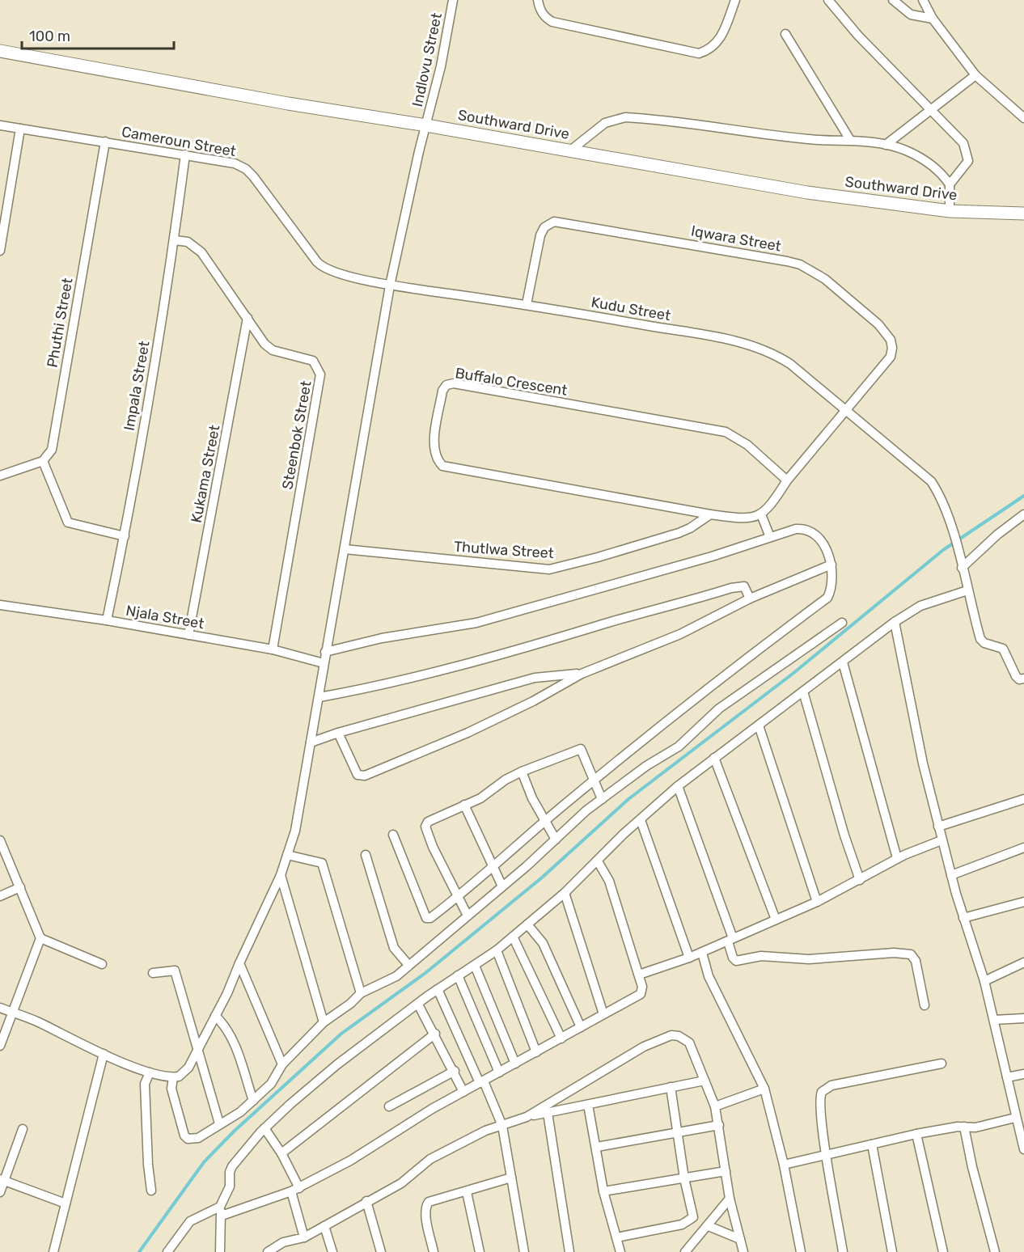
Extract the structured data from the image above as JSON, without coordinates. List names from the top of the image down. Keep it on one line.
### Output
{"streets":{"main road":["Southward Drive"],"street":["Indlovu Street","Cameroun Street","Iqwara Street","Kudu Street","Phuthi Street","Buffalo Crescent","Impala Street","Steenbok Street","Kukama Street","Thutlwa Street","Njala Street"]},"crossings":[["Indlovu Street","Southward Drive"],["Indlovu Street","Cameroun Street"],["Indlovu Street","Kudu Street"],["Indlovu Street","Thutlwa Street"],["Indlovu Street","Njala Street"],["Cameroun Street","Kudu Street"],["Cameroun Street","Phuthi Street"],["Cameroun Street","Impala Street"],["Iqwara Street","Kudu Street"],["Buffalo Crescent","Thutlwa Street"],["Impala Street","Steenbok Street"],["Impala Street","Njala Street"],["Steenbok Street","Kukama Street"],["Steenbok Street","Njala Street"],["Kukama Street","Njala Street"]],"scale_bar":"100 m"}
